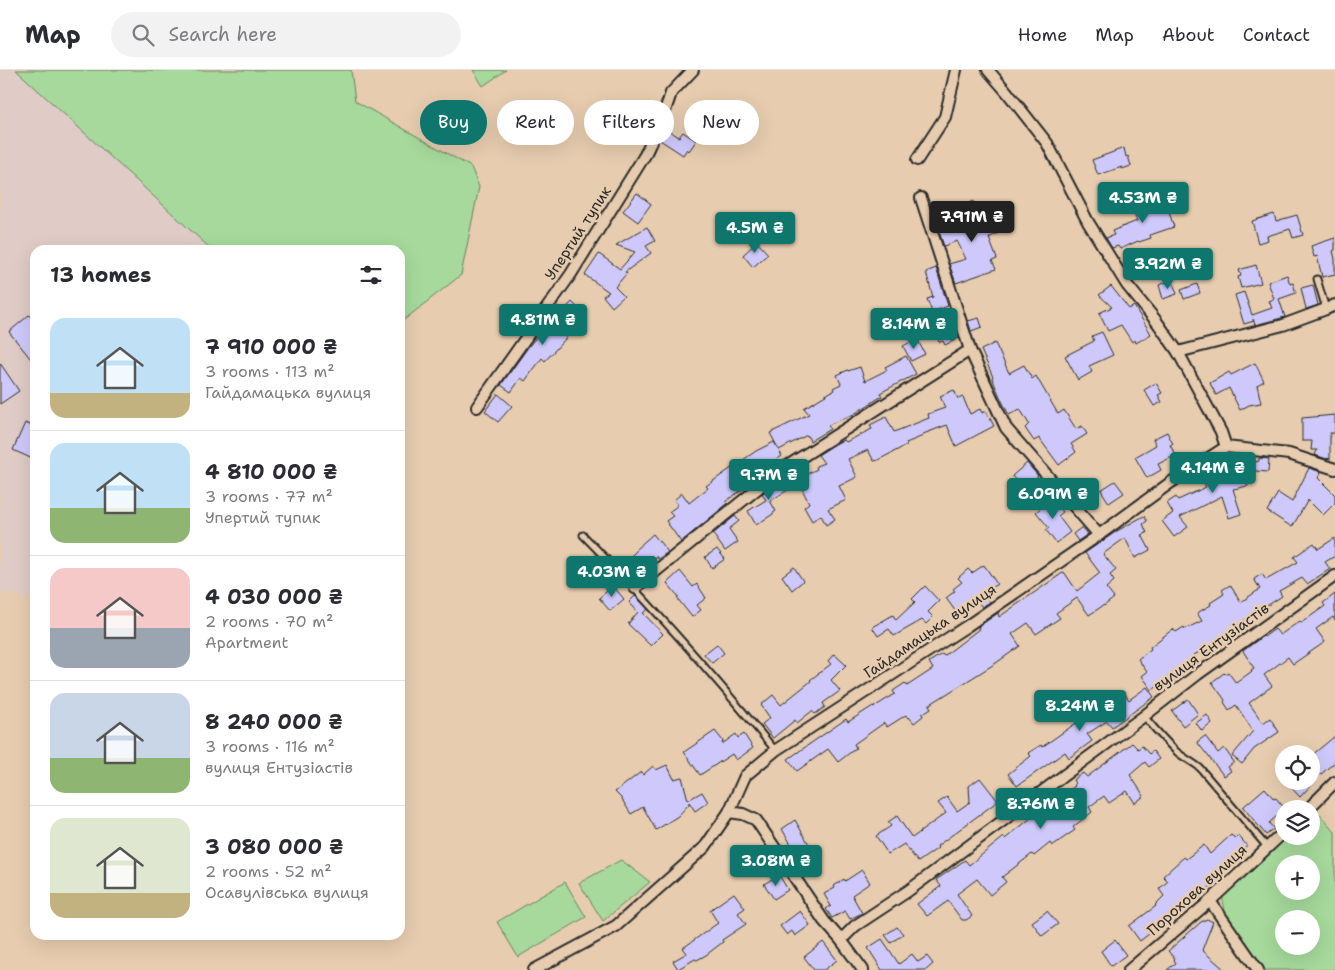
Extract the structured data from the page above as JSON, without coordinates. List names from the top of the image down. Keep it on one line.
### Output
{"streets":{"street":["Упертий тупик","Гайдамацька вулиця","вулиця Ентузіастів","Порохова вулиця"]},"page":{"header":"Map","search":"Search here","nav":["Home","Map","About","Contact"],"chip":["Buy","Rent","Filters","New"],"price":["4.53M ₴","7.91M ₴","4.5M ₴","3.92M ₴","4.81M ₴","8.14M ₴","4.14M ₴","9.7M ₴","6.09M ₴","4.03M ₴","8.24M ₴","8.76M ₴","3.08M ₴"],"heading":"13 homes","list":[{"name":"7 910 000 ₴","note":"3 rooms · 113 m² · Гайдамацька вулиця"},{"name":"4 810 000 ₴","note":"3 rooms · 77 m² · Упертий тупик"},{"name":"4 030 000 ₴","note":"2 rooms · 70 m² · Apartment"},{"name":"8 240 000 ₴","note":"3 rooms · 116 m² · вулиця Ентузіастів"},{"name":"3 080 000 ₴","note":"2 rooms · 52 m² · Осавулівська вулиця"}],"map_buttons":["+","−"]}}
